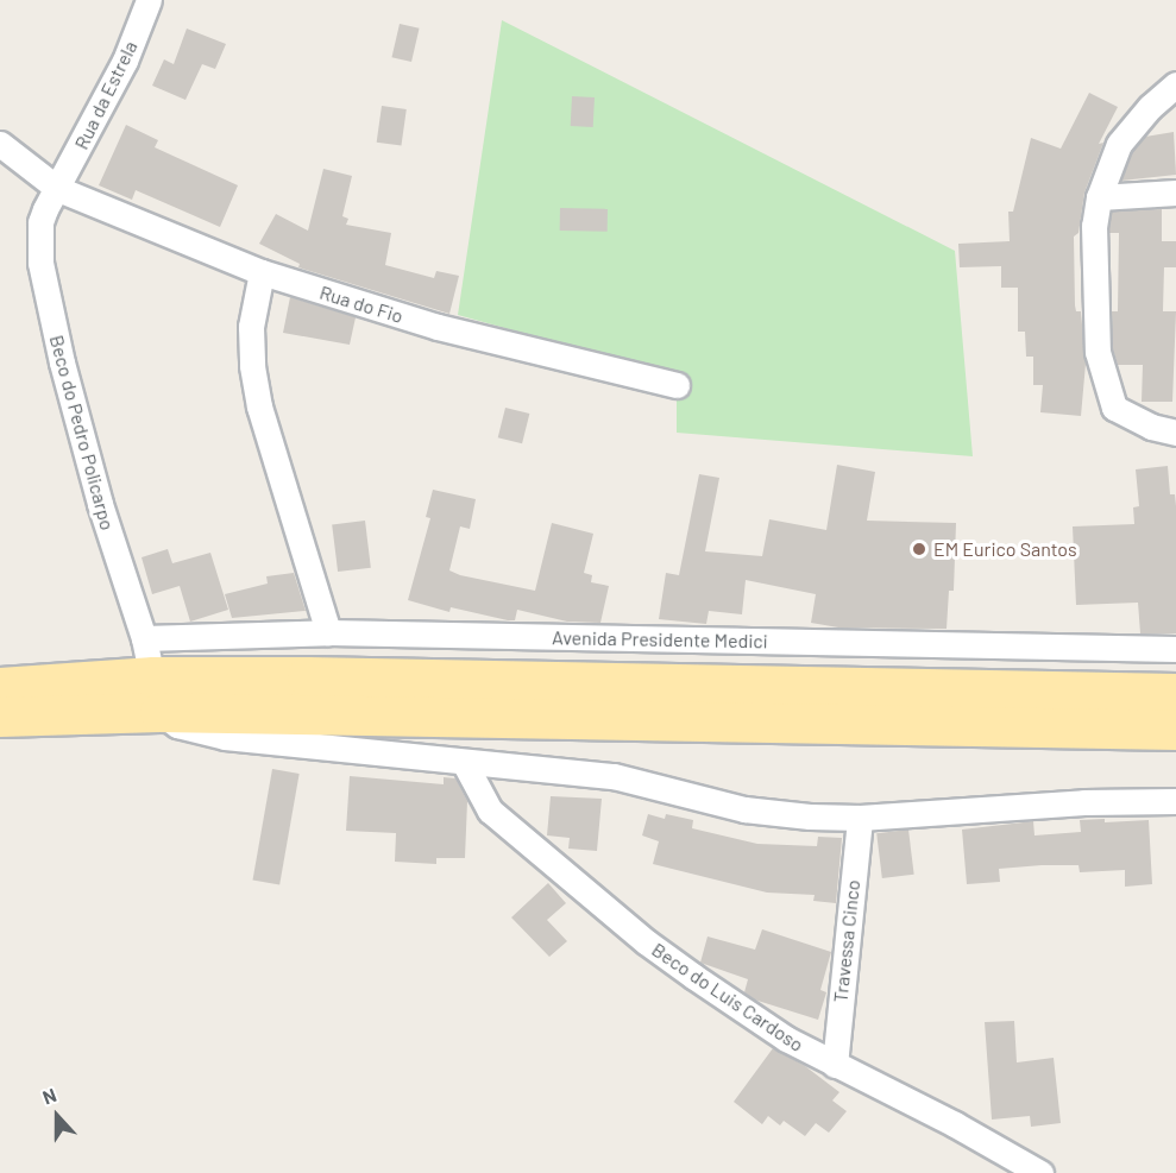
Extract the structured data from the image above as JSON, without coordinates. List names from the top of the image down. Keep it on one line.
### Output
{"streets":{"street":["Rua da Estrela","Rua do Fio","Beco do Pedro Policarpo","Avenida Presidente Medici","Travessa Cinco","Beco do Luis Cardoso"]},"crossings":[["Rua da Estrela","Rua do Fio"],["Rua da Estrela","Beco do Pedro Policarpo"],["Rua do Fio","Beco do Pedro Policarpo"],["Beco do Pedro Policarpo","Avenida Presidente Medici"],["Travessa Cinco","Beco do Luis Cardoso"]],"places":["EM Eurico Santos"],"north":"top"}
